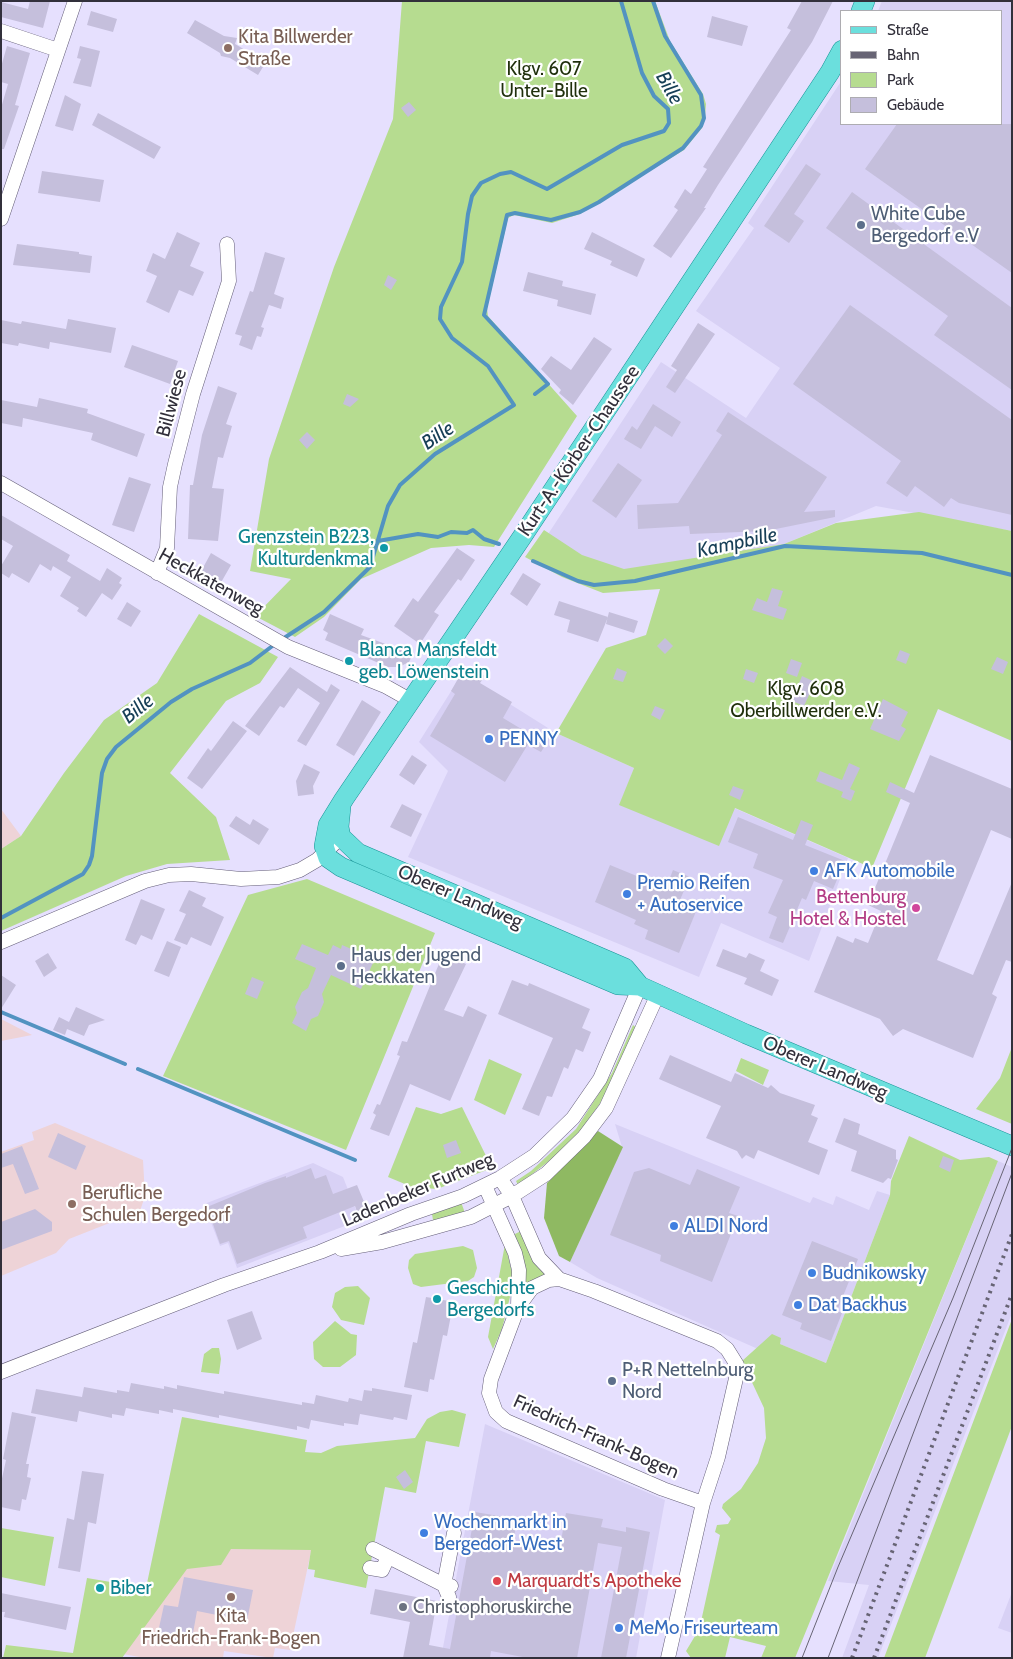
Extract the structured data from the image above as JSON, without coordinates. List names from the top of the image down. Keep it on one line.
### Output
{"streets":{"main road":["Kurt-A.-Körber-Chaussee","Oberer Landweg"],"street":["Billwiese","Heckkatenweg","Ladenbeker Furtweg","Friedrich-Frank-Bogen"]},"crossings":[["Billwiese","Heckkatenweg"],["Kurt-A.-Körber-Chaussee","Heckkatenweg"],["Kurt-A.-Körber-Chaussee","Oberer Landweg"],["Oberer Landweg","Ladenbeker Furtweg"],["Ladenbeker Furtweg","Friedrich-Frank-Bogen"]],"water":["Bille","Kampbille"],"parks":["Klgv. 607 Unter-Bille","Klgv. 608 Oberbillwerder e.V."],"places":["Kita Billwerder Straße","White Cube Bergedorf e.V","Grenzstein B223, Kulturdenkmal","Blanca Mansfeldt geb. Löwenstein","PENNY","AFK Automobile","Premio Reifen + Autoservice","Bettenburg Hotel & Hostel","Haus der Jugend Heckkaten","Berufliche Schulen Bergedorf","ALDI Nord","Budnikowsky","Geschichte Bergedorfs","Dat Backhus","P+R Nettelnburg Nord","Wochenmarkt in Bergedorf-West","Marquardt's Apotheke","Biber","Kita Friedrich-Frank-Bogen","Christophoruskirche","MeMo Friseurteam"],"legend":["Straße","Bahn","Park","Gebäude"]}
